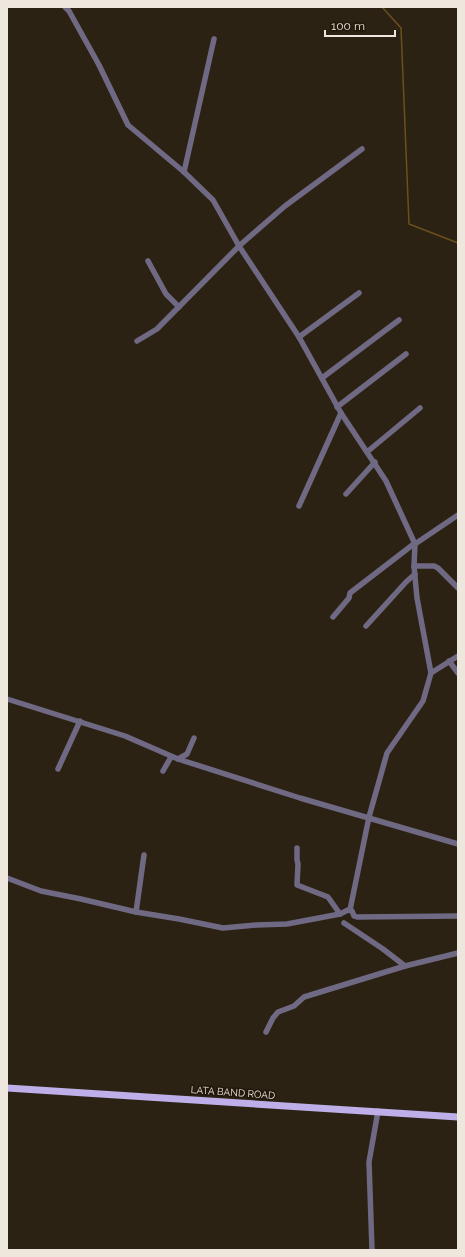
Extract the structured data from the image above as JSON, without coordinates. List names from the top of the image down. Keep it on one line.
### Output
{"streets":{"main road":["LATA BAND ROAD"]},"scale_bar":"100 m"}
